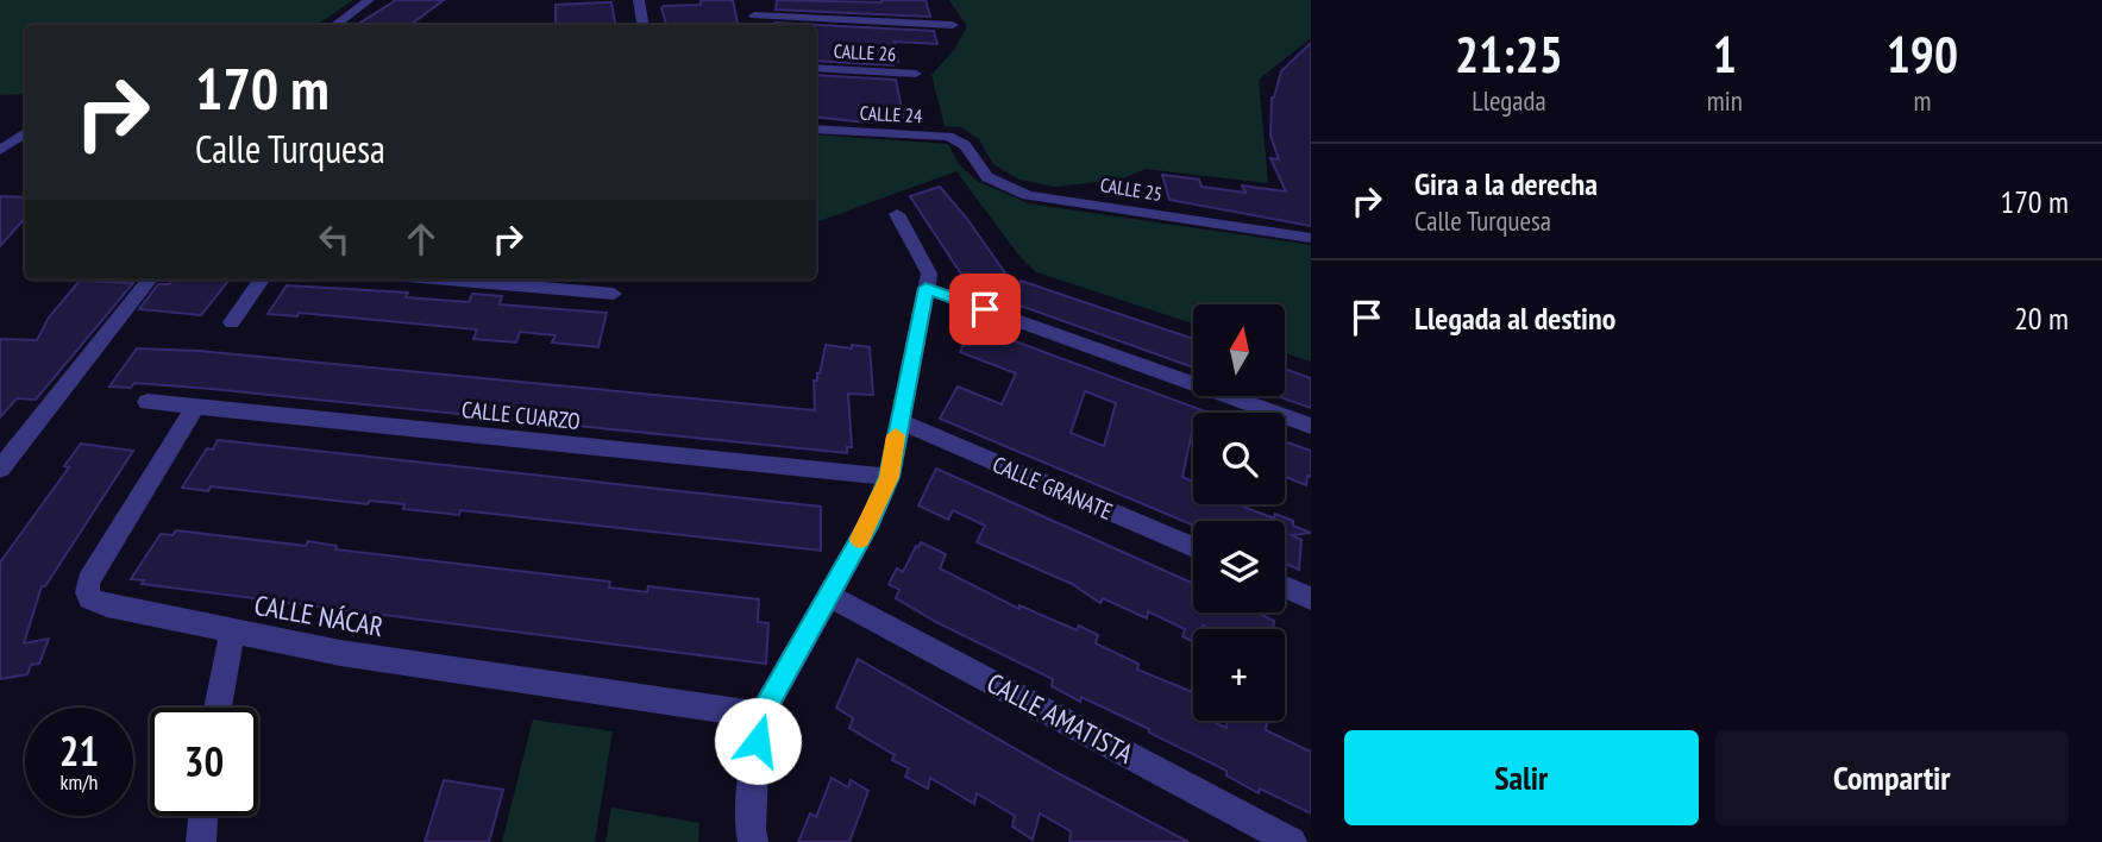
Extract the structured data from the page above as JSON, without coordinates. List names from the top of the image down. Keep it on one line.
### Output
{"streets":{"street":["CALLE 26","CALLE 24","CALLE 25","CALLE CUARZO","CALLE GRANATE","CALLE NÁCAR","CALLE AMATISTA"]},"crossings":[["CALLE 24","CALLE 25"],["CALLE CUARZO","CALLE NÁCAR"]],"north":"top","page":{"eta":["21:25","Llegada","1","min","190","m"],"turn":["170 m","Calle Turquesa"],"list":[{"name":"Gira a la derecha","note":"Calle Turquesa","value":"170 m"},{"name":"Llegada al destino","value":"20 m"}],"map_buttons":"+","speed":"21 km/h","limit":"30","buttons":["Salir","Compartir"]}}
